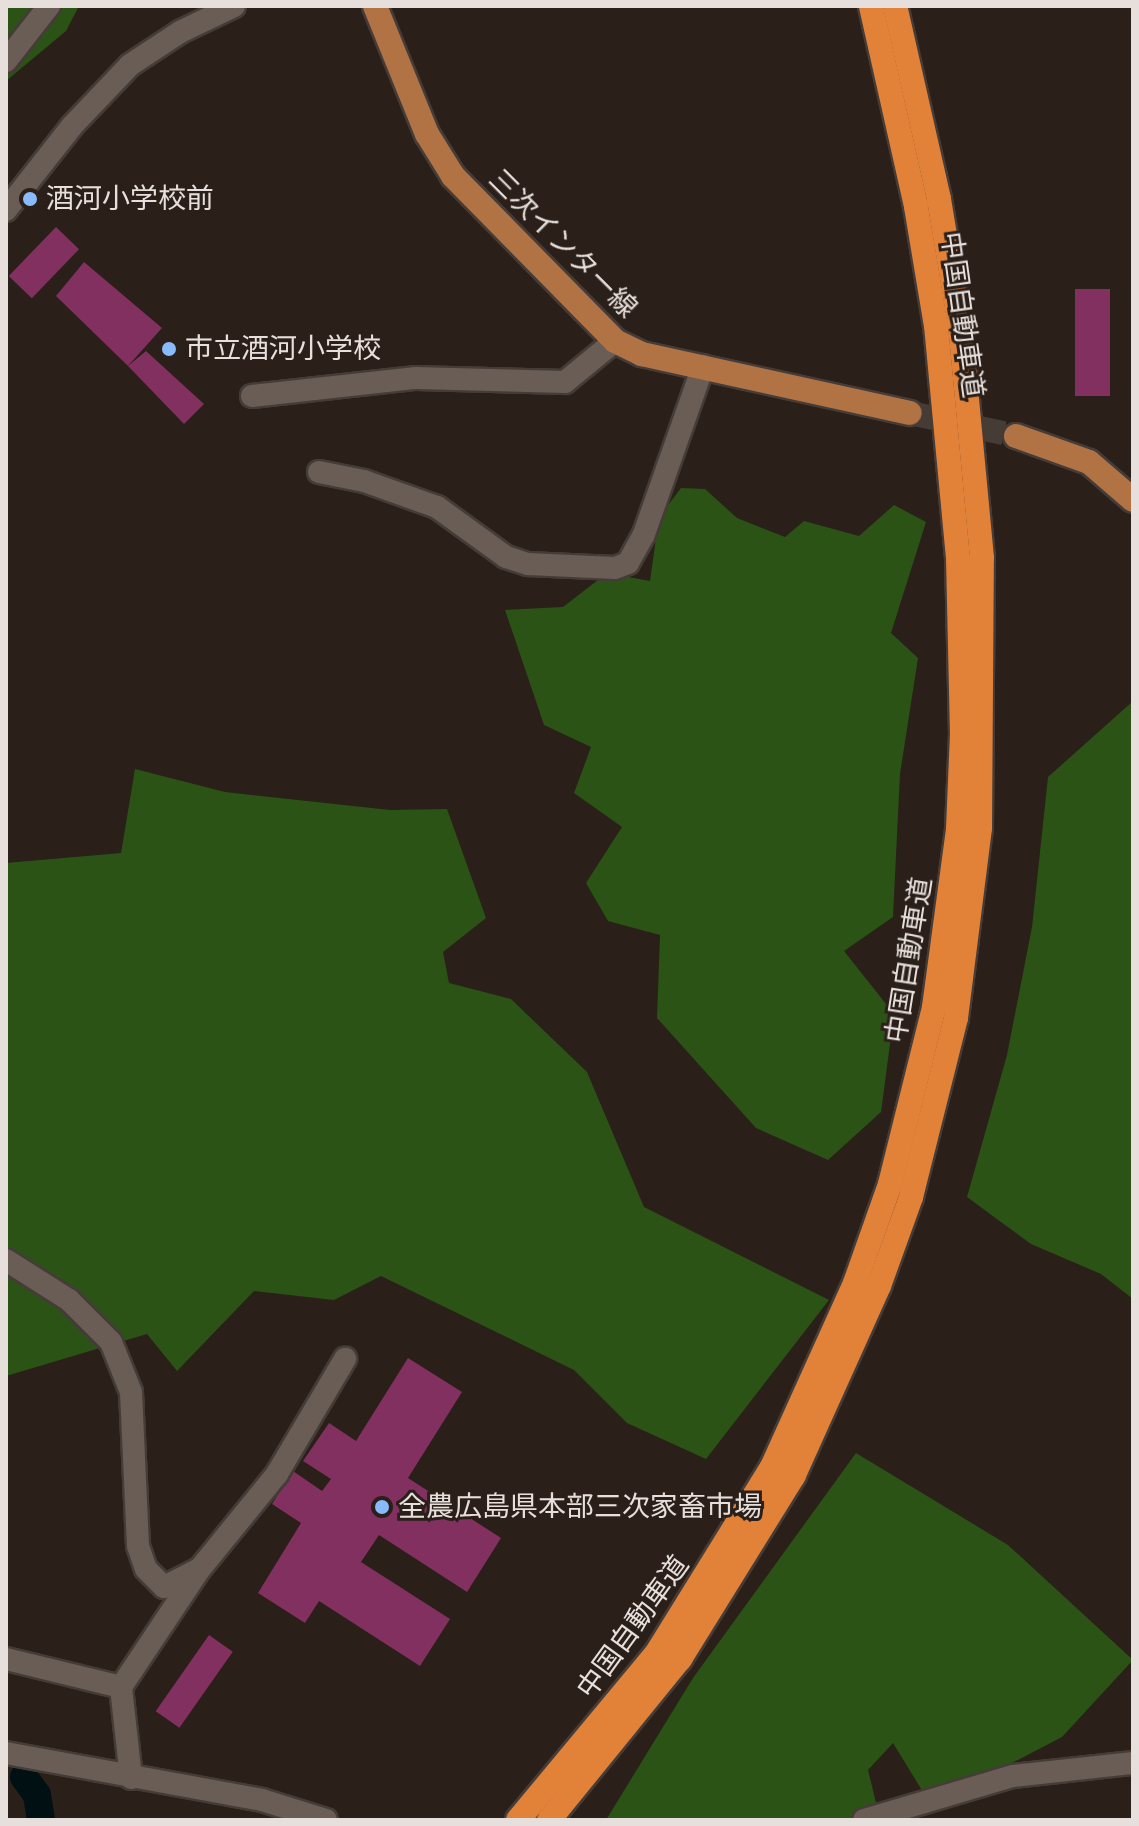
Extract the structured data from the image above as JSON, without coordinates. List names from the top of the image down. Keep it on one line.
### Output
{"streets":{"highway":["中国自動車道"],"main road":["三次インター線"]},"places":["酒河小学校前","市立酒河小学校","全農広島県本部三次家畜市場"]}
